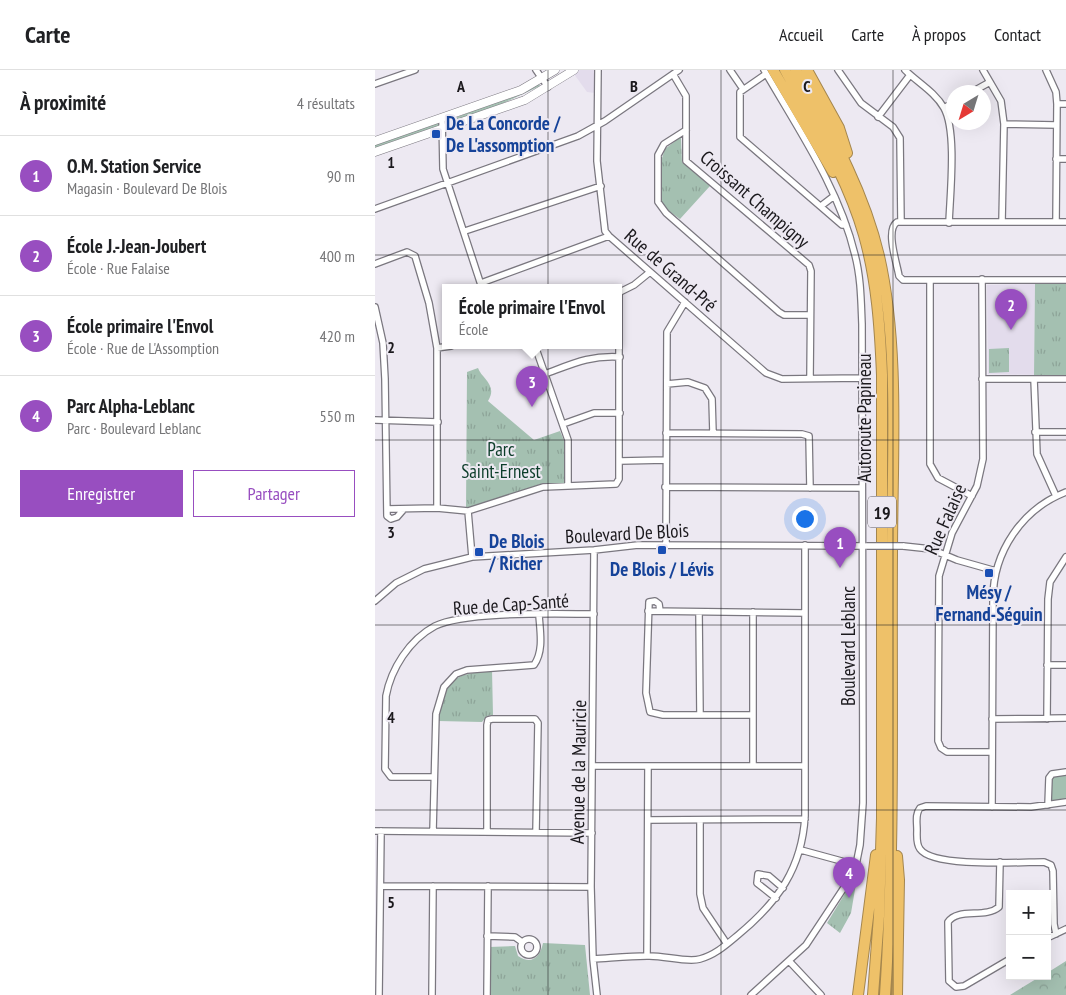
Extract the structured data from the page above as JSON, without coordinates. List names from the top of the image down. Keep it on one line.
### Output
{"streets":{"highway":["Autoroute Papineau","19"],"street":["Croissant Champigny","Rue de Grand-Pré","Rue Falaise","Boulevard De Blois","Rue de Cap-Santé","Boulevard Leblanc","Avenue de la Mauricie"]},"crossings":[["Croissant Champigny","Rue de Grand-Pré"],["Rue de Grand-Pré","Boulevard Leblanc"],["Rue Falaise","Boulevard De Blois"],["Boulevard De Blois","Boulevard Leblanc"],["Boulevard De Blois","Avenue de la Mauricie"],["Rue de Cap-Santé","Avenue de la Mauricie"]],"parks":["Parc Saint-Ernest"],"places":{"transit":["De La Concorde / De L'assomption","De Blois / Lévis","De Blois / Richer","Mésy / Fernand-Séguin"]},"north":"bottom left","page":{"header":"Carte","nav":["Accueil","Carte","À propos","Contact"],"heading":["À proximité","4 résultats"],"list":[{"mark":"1","name":"O.M. Station Service","note":"Magasin · Boulevard De Blois","value":"90 m"},{"mark":"2","name":"École J.-Jean-Joubert","note":"École · Rue Falaise","value":"400 m"},{"mark":"3","name":"École primaire l'Envol","note":"École · Rue de L'Assomption","value":"420 m"},{"mark":"4","name":"Parc Alpha-Leblanc","note":"Parc · Boulevard Leblanc","value":"550 m"}],"popup":["École primaire l'Envol","École"],"pins":["2","3","1","4"],"buttons":["Enregistrer","Partager"],"map_buttons":["+","−"]},"grid":{"columns":["A","B","C"],"rows":["1","2","3","4","5"]}}
